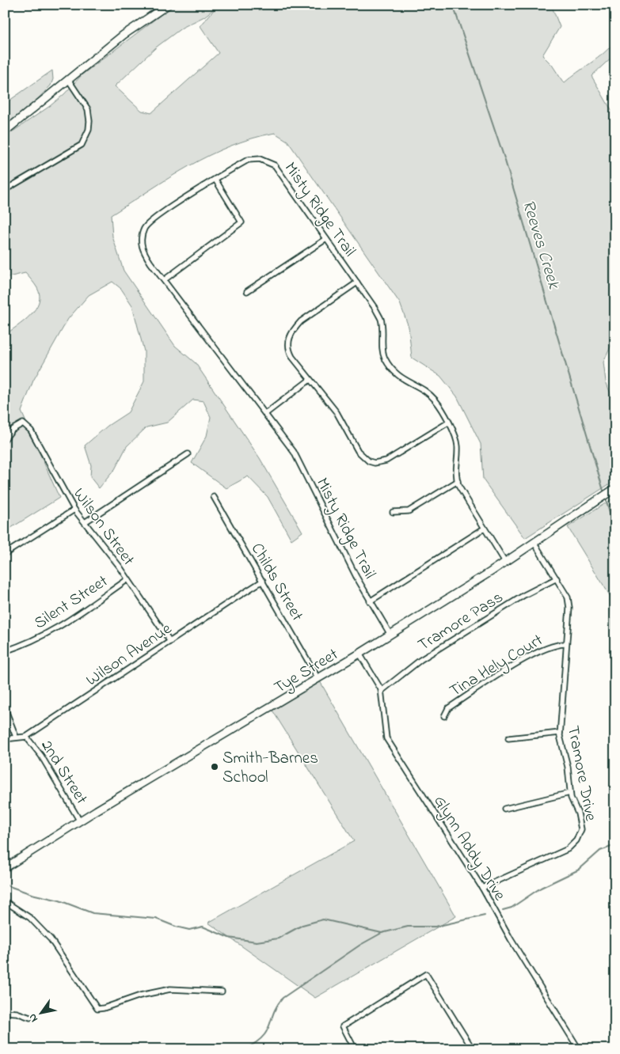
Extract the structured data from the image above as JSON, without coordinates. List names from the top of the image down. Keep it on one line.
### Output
{"streets":{"street":["Misty Ridge Trail","Wilson Street","Childs Street","Silent Street","Tramore Pass","Wilson Avenue","Tina Hely Court","Tye Street","2nd Street","Tramore Drive","Glynn Addy Drive"]},"crossings":[["Misty Ridge Trail","Tye Street"],["Wilson Street","Silent Street"],["Wilson Street","Wilson Avenue"],["Childs Street","Wilson Avenue"],["Childs Street","Tye Street"],["Tramore Pass","Tramore Drive"],["Tramore Pass","Glynn Addy Drive"],["Wilson Avenue","2nd Street"],["Tina Hely Court","Tramore Drive"],["Tye Street","2nd Street"],["Tye Street","Tramore Drive"],["Tye Street","Glynn Addy Drive"],["Tramore Drive","Glynn Addy Drive"]],"water":["Reeves Creek"],"places":["Smith-Barnes School"],"north":"bottom left"}
